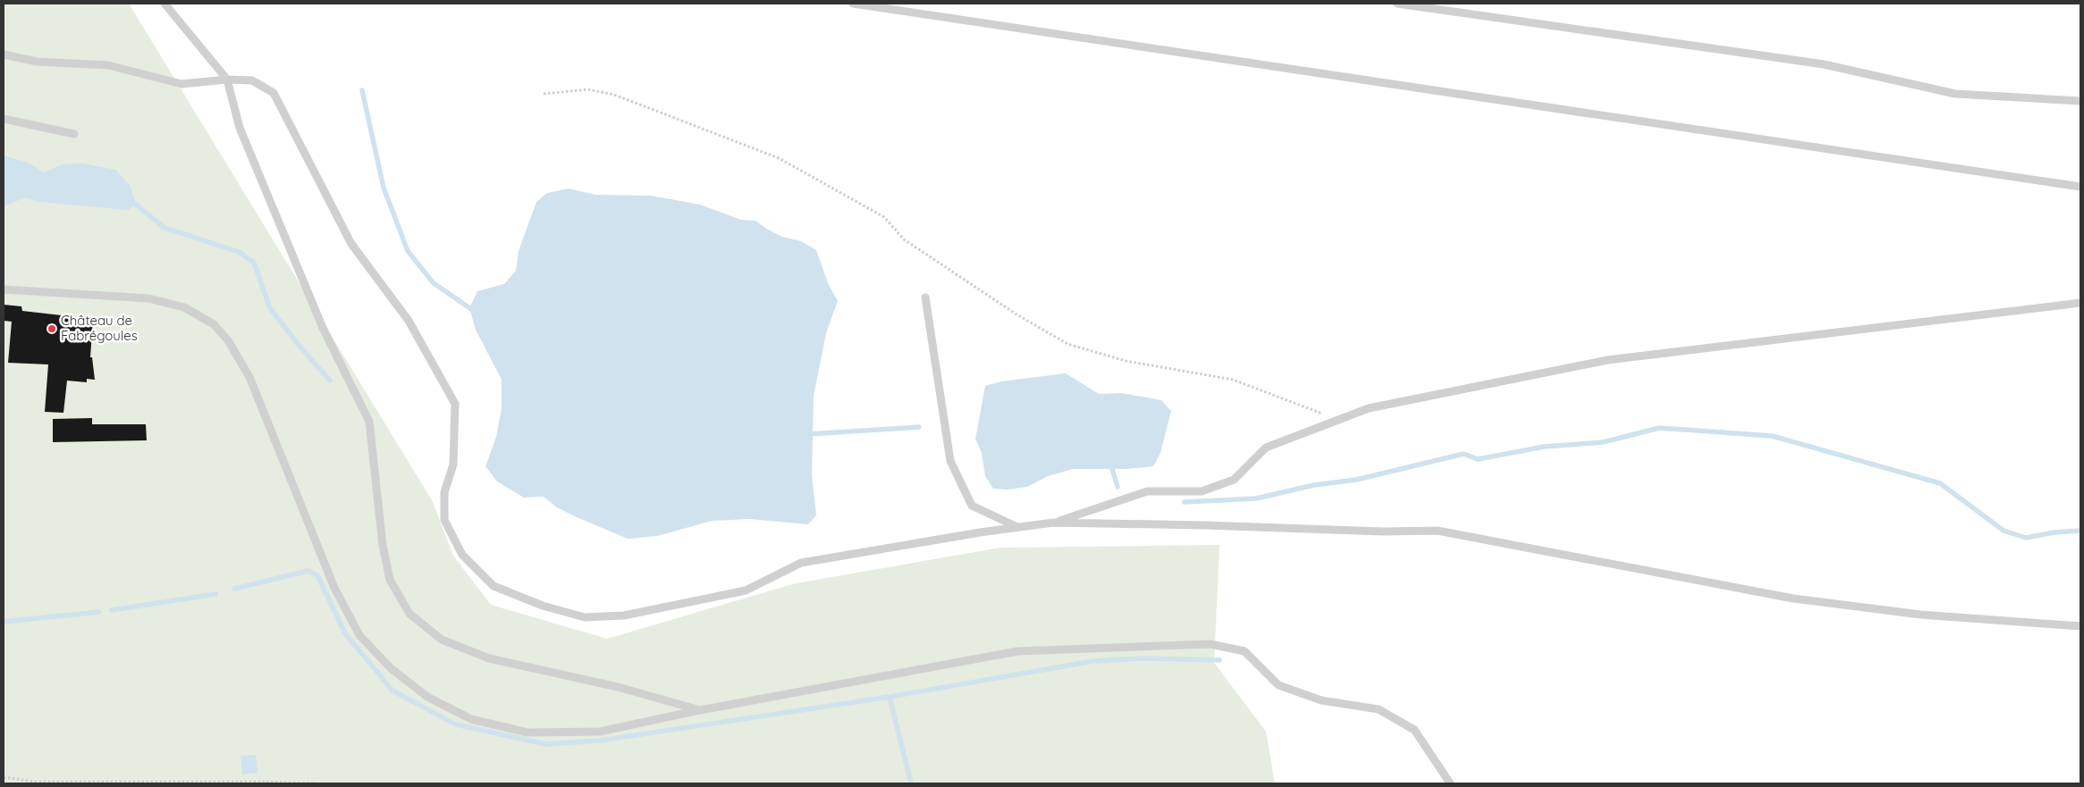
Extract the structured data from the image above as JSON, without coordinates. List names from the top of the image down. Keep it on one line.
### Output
{"places":["Château de Fabrégoules"]}
